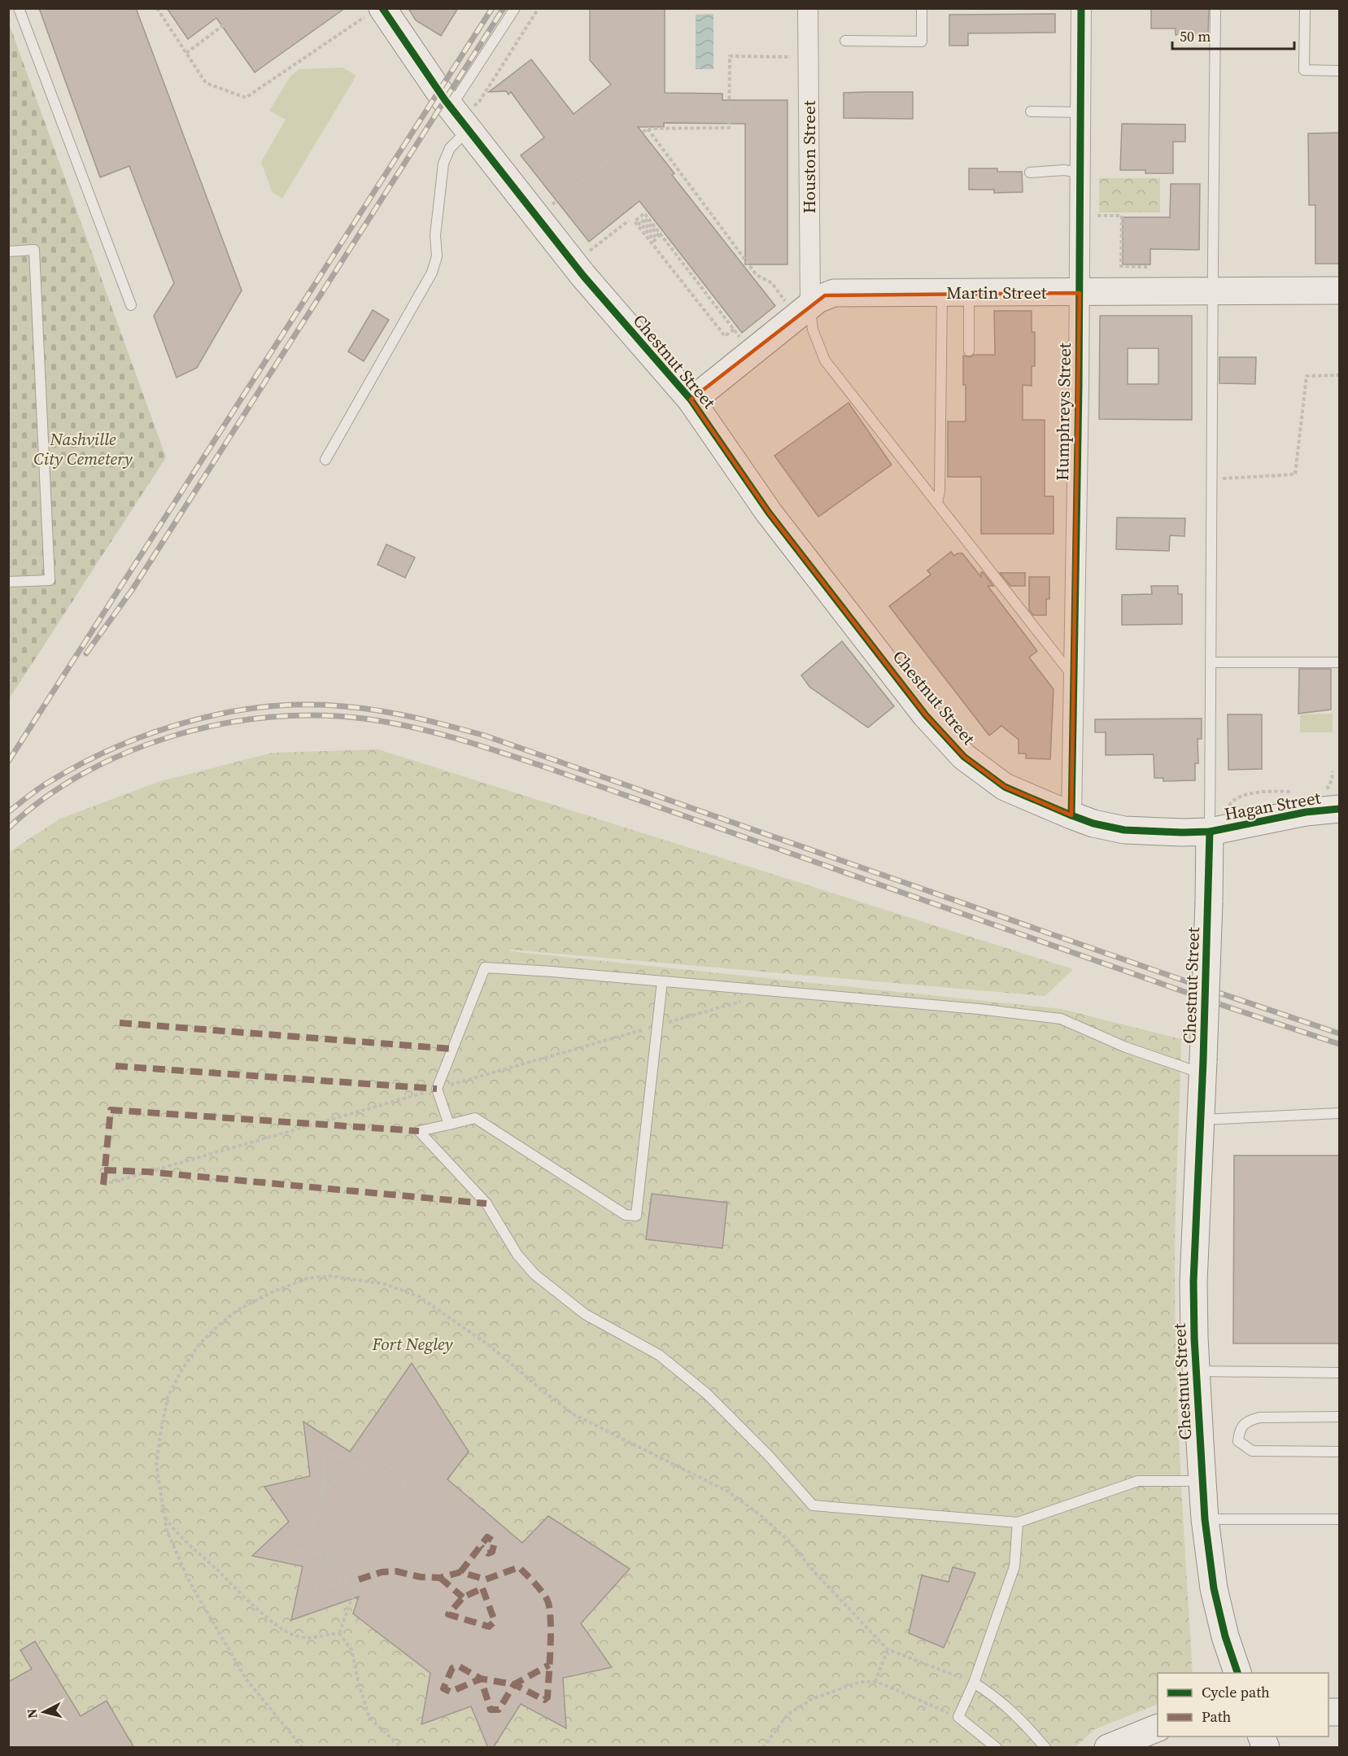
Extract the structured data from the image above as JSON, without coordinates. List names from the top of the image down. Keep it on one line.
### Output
{"streets":{"street":["Houston Street","Martin Street","Chestnut Street","Humphreys Street","Hagan Street"]},"crossings":[["Houston Street","Martin Street"],["Martin Street","Chestnut Street"],["Martin Street","Humphreys Street"],["Chestnut Street","Humphreys Street"],["Chestnut Street","Hagan Street"]],"parks":["Nashville City Cemetery","Fort Negley"],"legend":["Cycle path","Path"],"scale_bar":"50 m","north":"left"}
